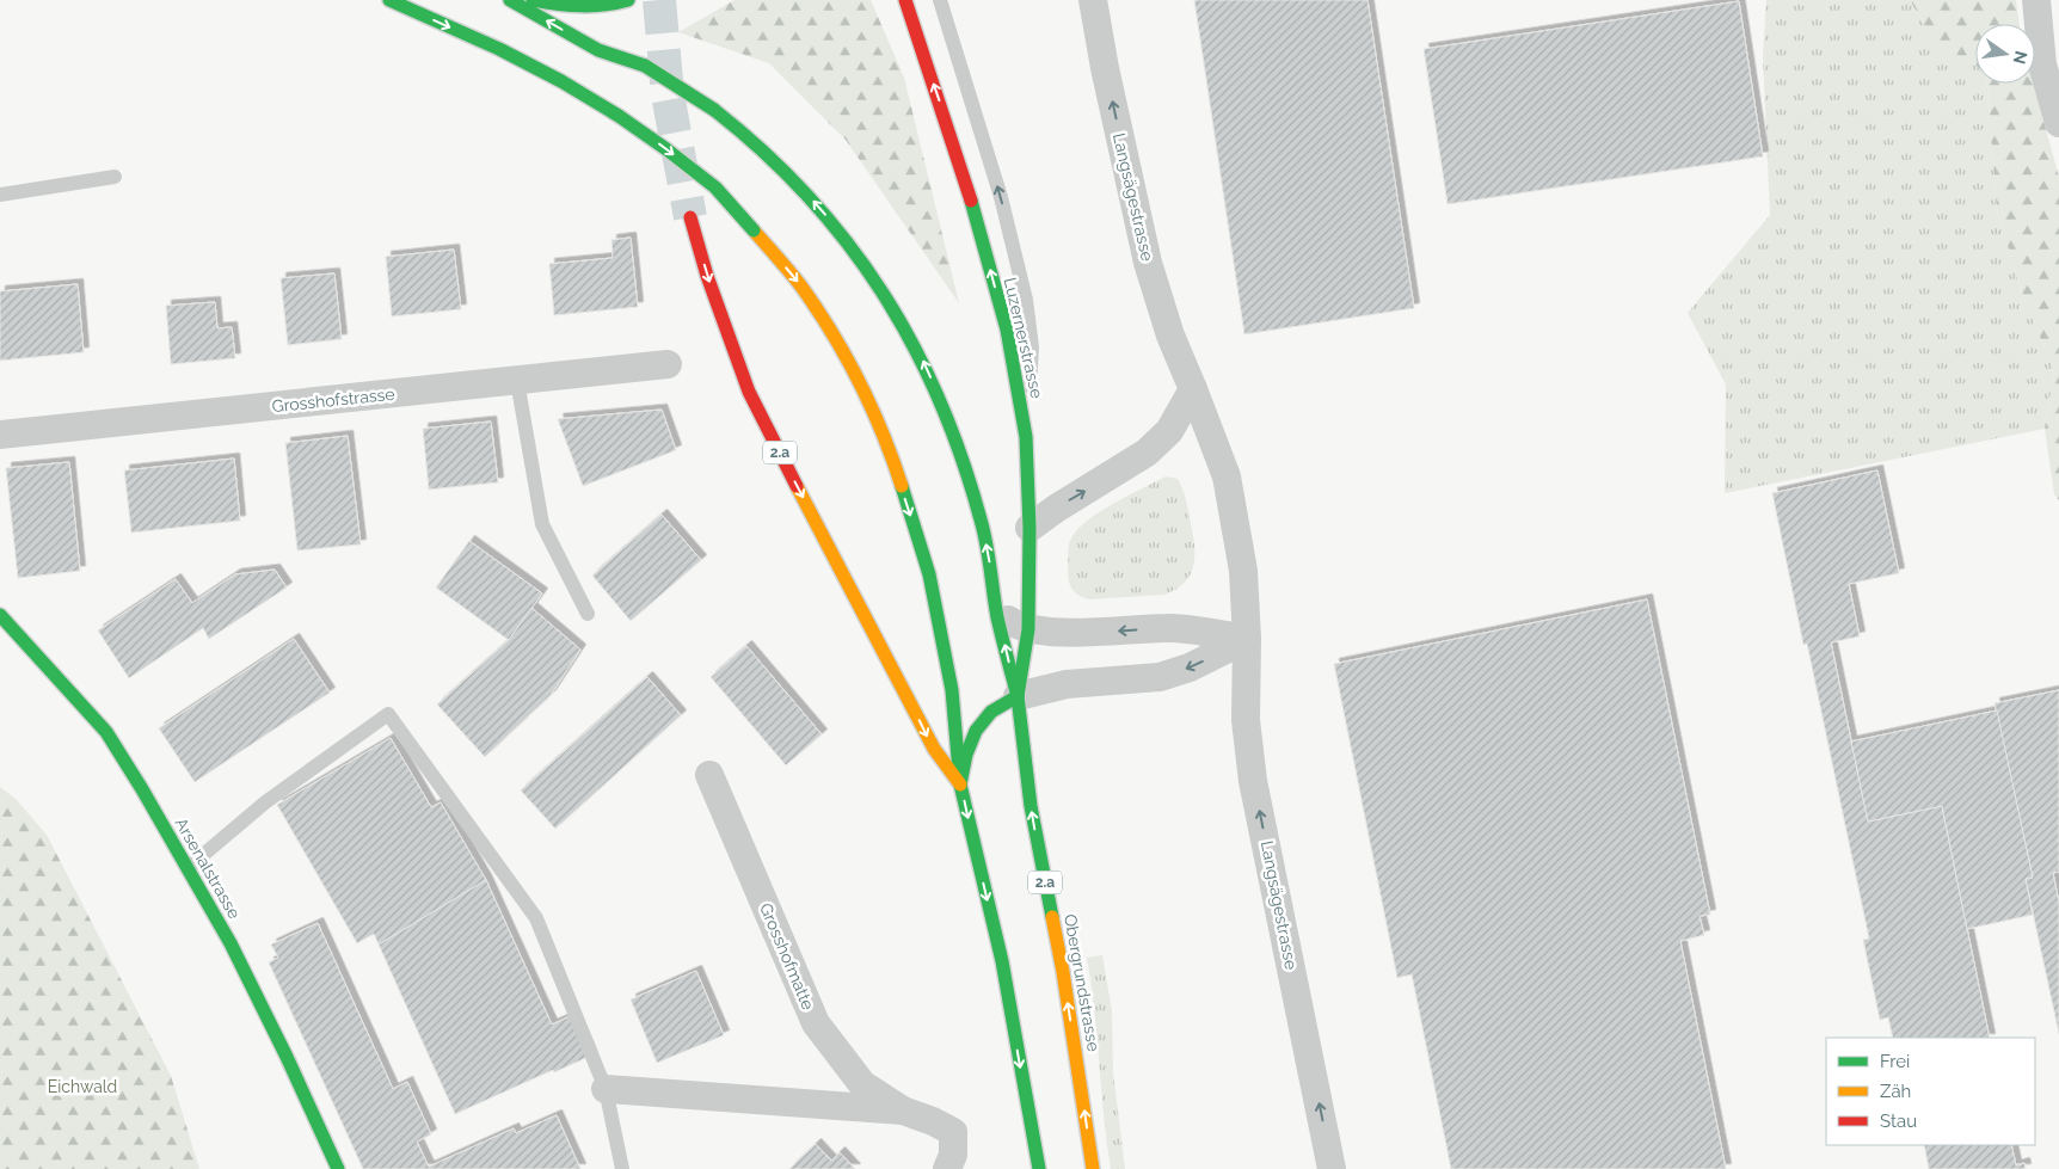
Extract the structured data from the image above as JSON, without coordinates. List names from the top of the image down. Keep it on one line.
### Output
{"streets":{"main road":["Luzernerstrasse","2.a","Arsenalstrasse","Obergrundstrasse"],"street":["Langsägestrasse","Grosshofstrasse","Grosshofmatte"]},"crossings":[["Luzernerstrasse","Obergrundstrasse"]],"one_way":["Langsägestrasse"],"parks":["Eichwald"],"legend":["Frei","Zäh","Stau"],"north":"right"}
